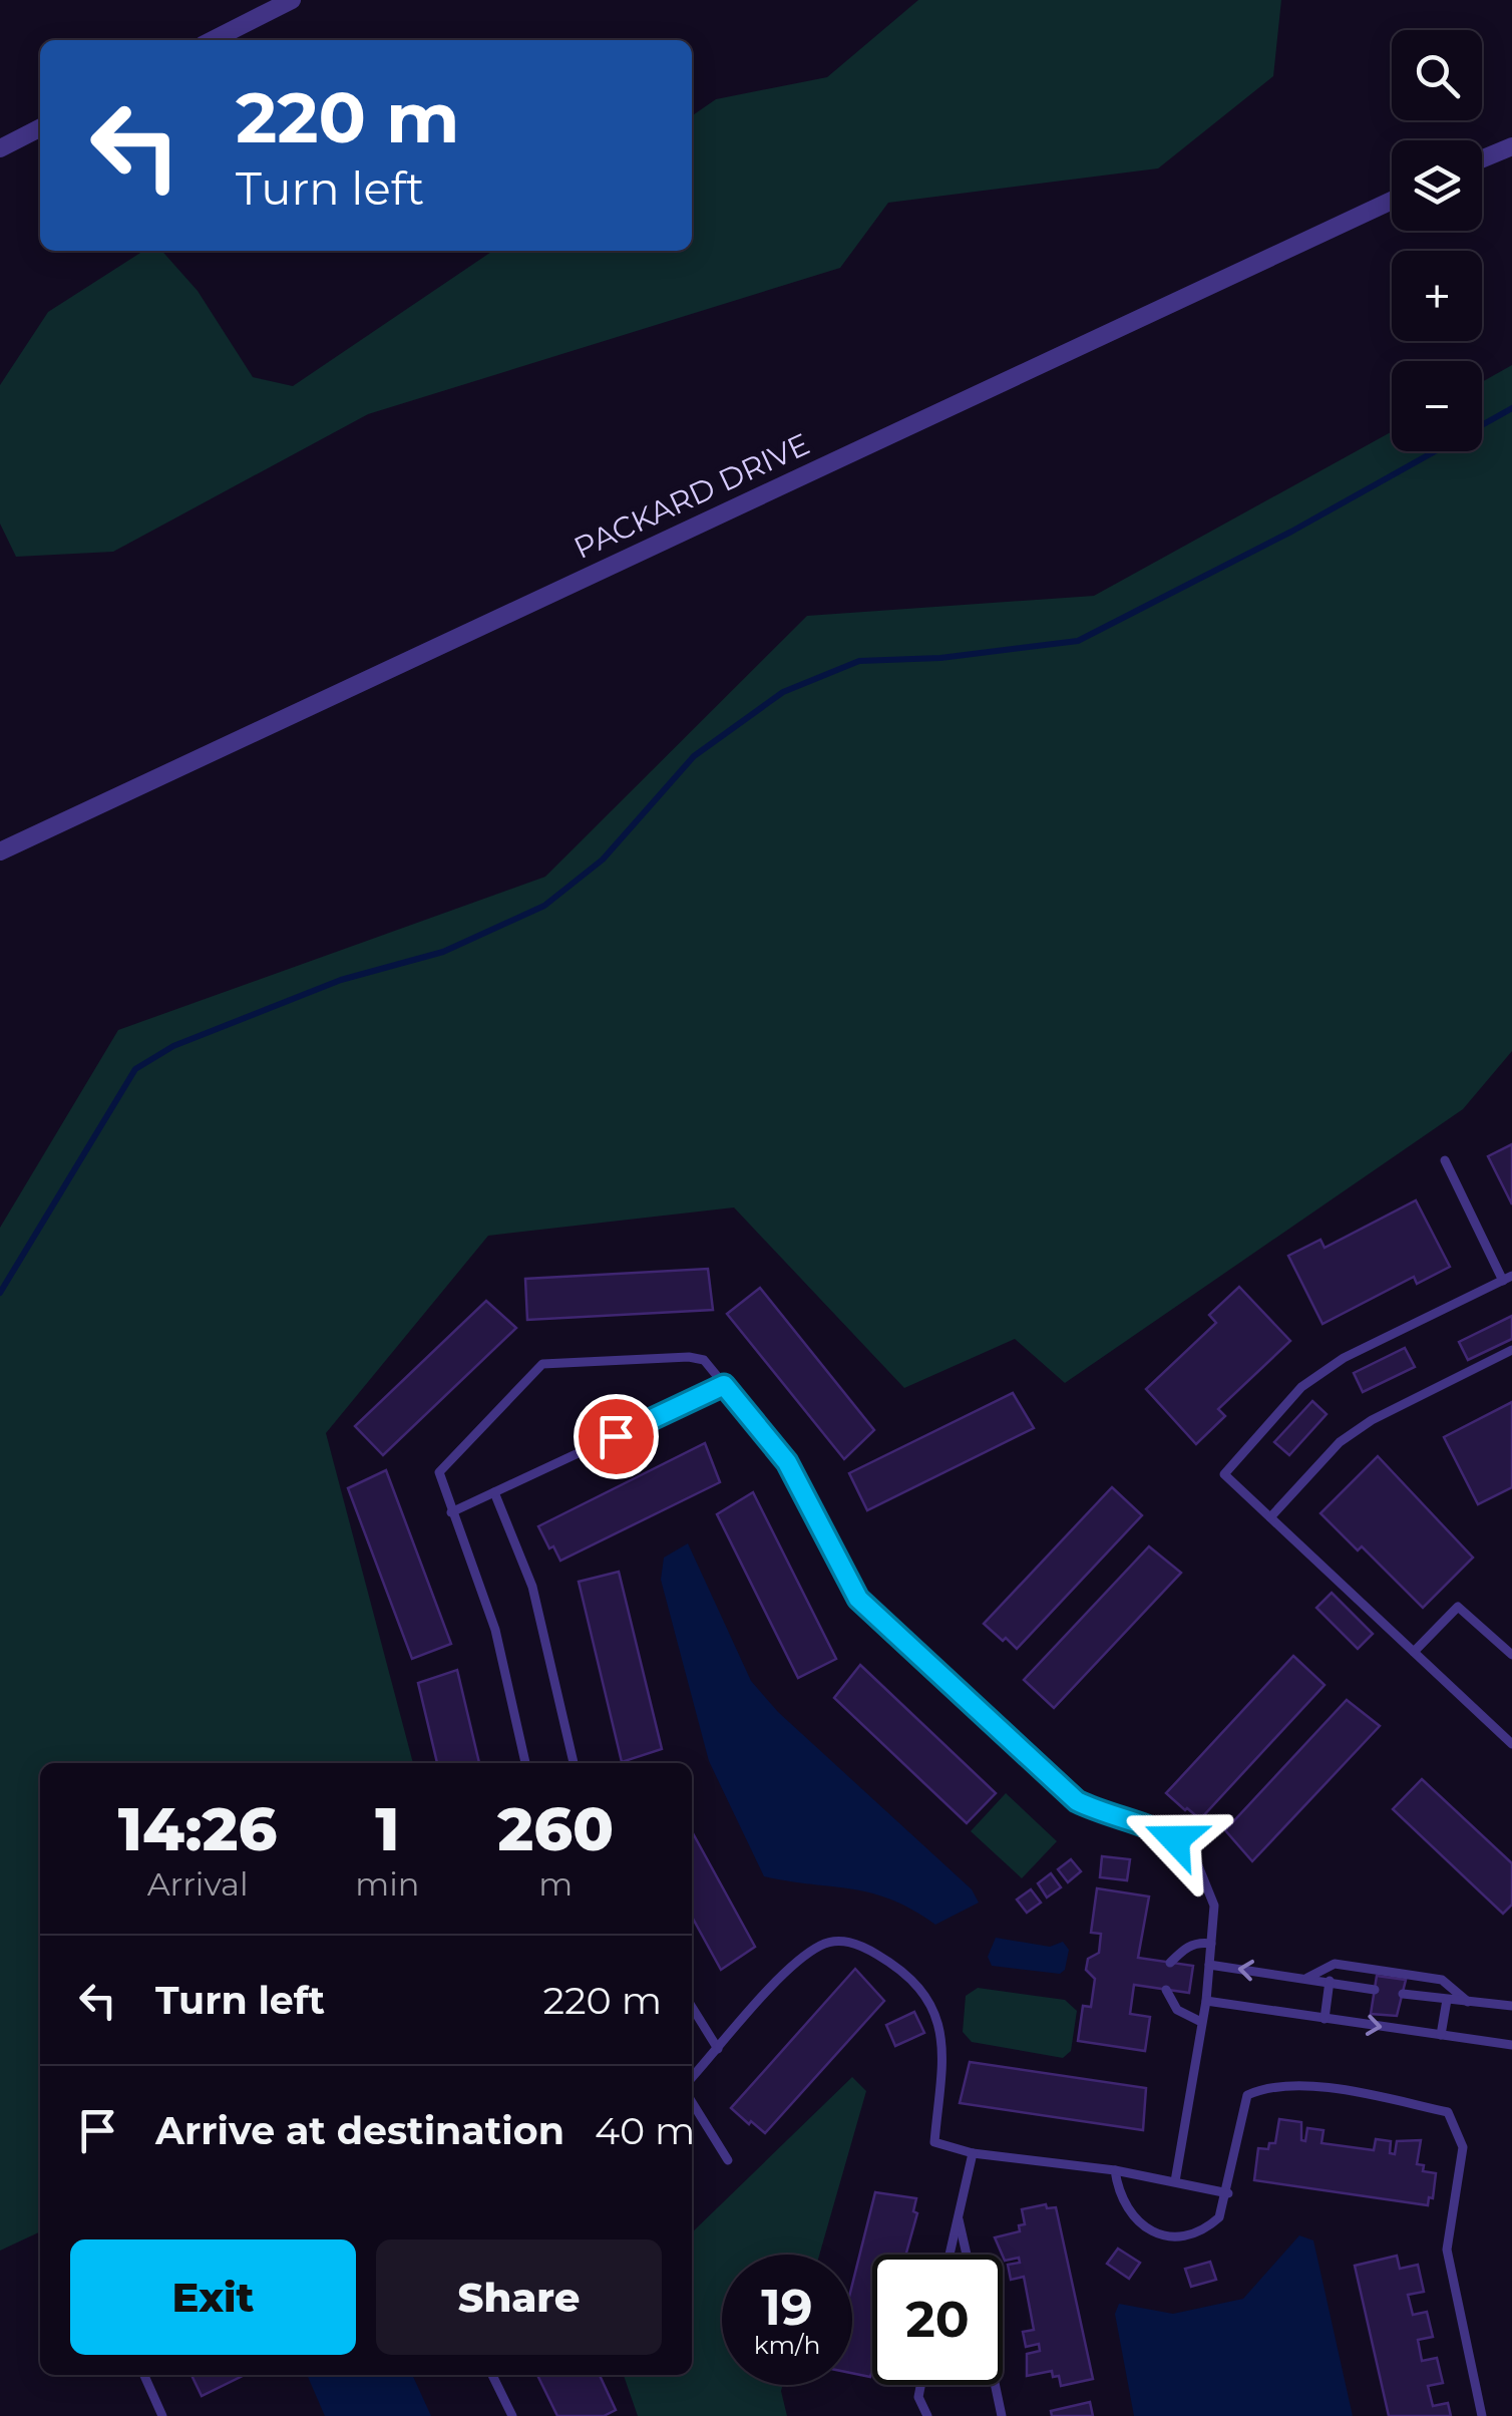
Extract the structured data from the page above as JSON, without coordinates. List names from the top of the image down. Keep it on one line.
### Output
{"streets":{"street":["PACKARD DRIVE"]},"page":{"map_buttons":["+","−"],"turn":["220 m","Turn left"],"eta":["14:26","Arrival","1","min","260","m"],"list":[{"name":"Turn left","value":"220 m"},{"name":"Arrive at destination","value":"40 m"}],"buttons":["Exit","Share"],"speed":"19 km/h","limit":"20"}}
